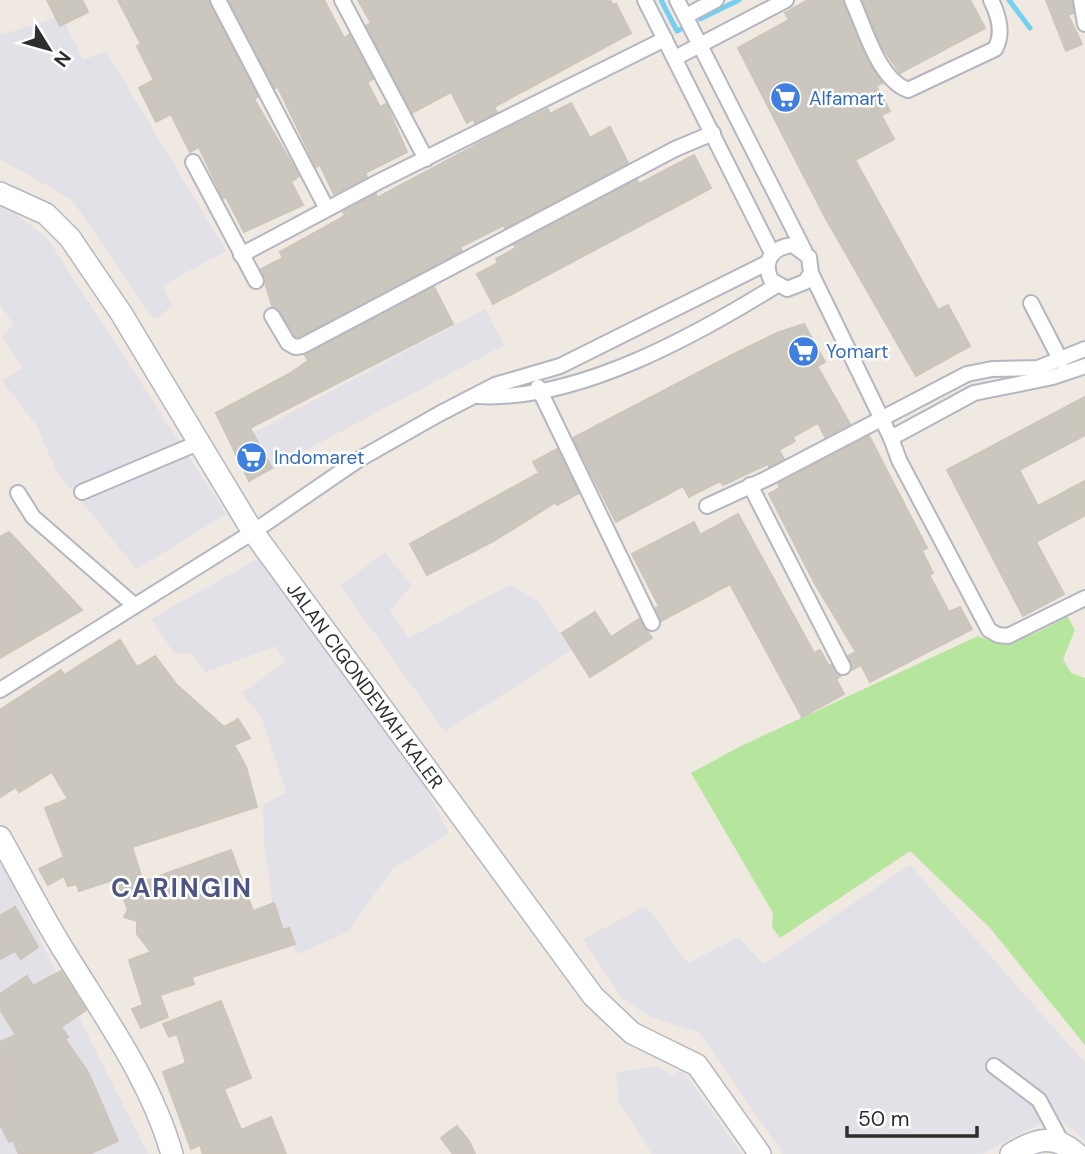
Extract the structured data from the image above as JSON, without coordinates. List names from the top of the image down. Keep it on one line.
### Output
{"streets":{"main road":["JALAN CIGONDEWAH KALER"]},"districts":["CARINGIN"],"places":{"supermarket":["Alfamart","Yomart","Indomaret"]},"scale_bar":"50 m","north":"bottom right"}
